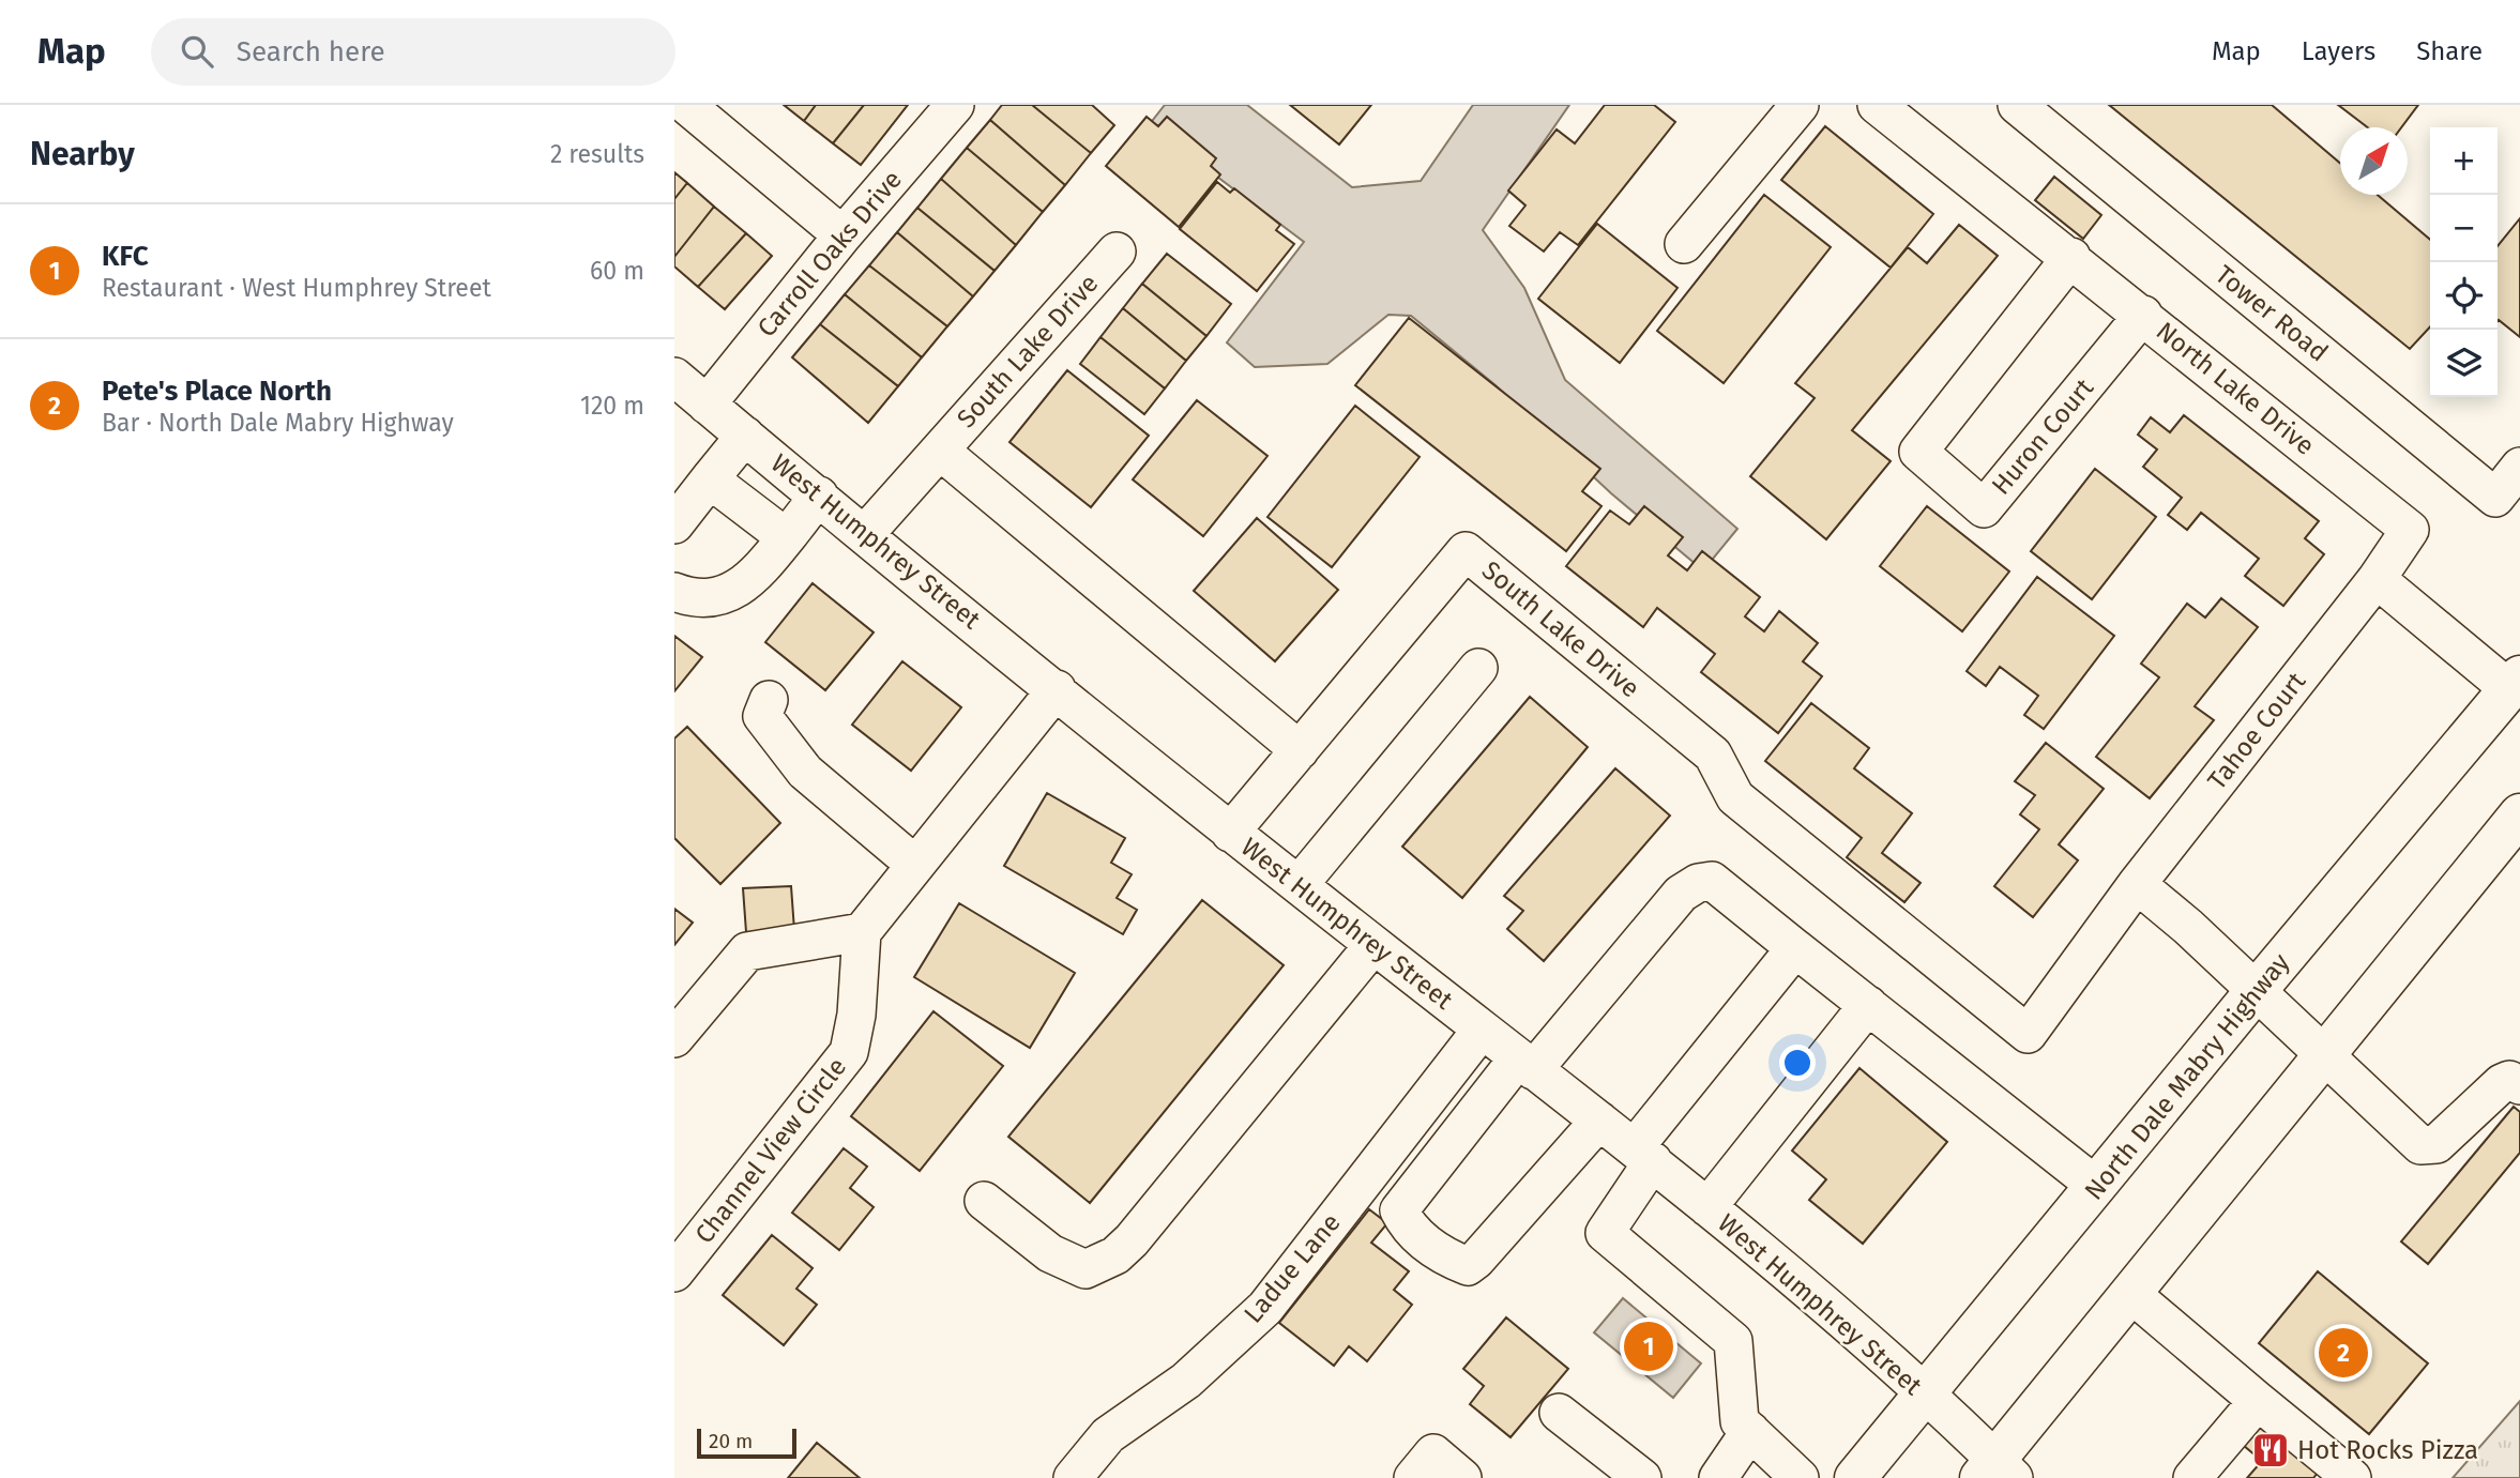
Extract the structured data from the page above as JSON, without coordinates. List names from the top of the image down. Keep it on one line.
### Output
{"streets":{"main road":["North Dale Mabry Highway"],"street":["Carroll Oaks Drive","Tower Road","South Lake Drive","North Lake Drive","Huron Court","West Humphrey Street","Tahoe Court","Channel View Circle","Ladue Lane"]},"crossings":[["Carroll Oaks Drive","West Humphrey Street"],["South Lake Drive","West Humphrey Street"],["South Lake Drive","Tahoe Court"],["North Lake Drive","Huron Court"],["North Lake Drive","Tahoe Court"],["West Humphrey Street","North Dale Mabry Highway"],["West Humphrey Street","Ladue Lane"]],"places":{"restaurant":["Hot Rocks Pizza"]},"scale_bar":"20 m","north":"top right","page":{"header":"Map","search":"Search here","nav":["Map","Layers","Share"],"heading":["Nearby","2 results"],"map_buttons":["+","−"],"list":[{"mark":"1","name":"KFC","note":"Restaurant · West Humphrey Street","value":"60 m"},{"mark":"2","name":"Pete's Place North","note":"Bar · North Dale Mabry Highway","value":"120 m"}],"pins":["1","2"],"scale":"20 m"}}
